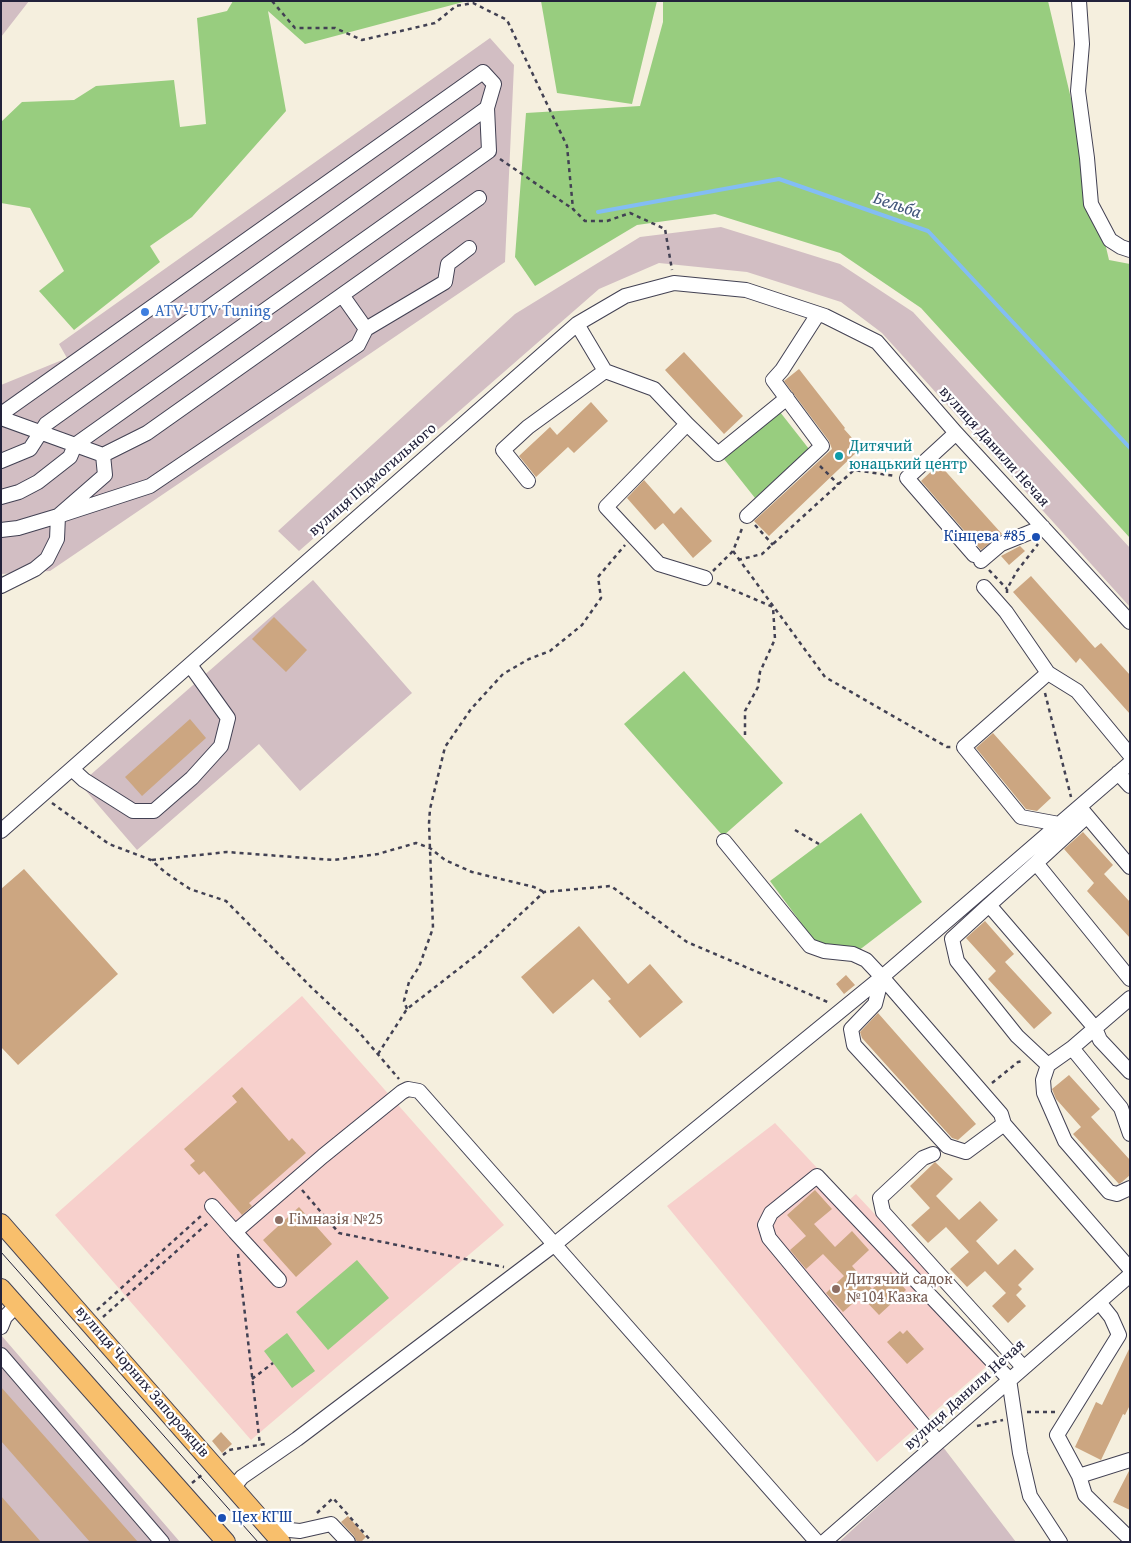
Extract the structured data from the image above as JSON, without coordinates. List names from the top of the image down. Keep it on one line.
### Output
{"streets":{"main road":["вулиця Чорних Запорожців"],"street":["вулиця Данили Нечая","вулиця Підмогильного"]},"crossings":[["вулиця Данили Нечая","вулиця Підмогильного"]],"water":["Бельба"],"places":["ATV-UTV Tuning","Дитячий юнацький центр","Кінцева #85","Гімназія №25","Дитячий садок №104 Казка","Цех КГШ"]}
